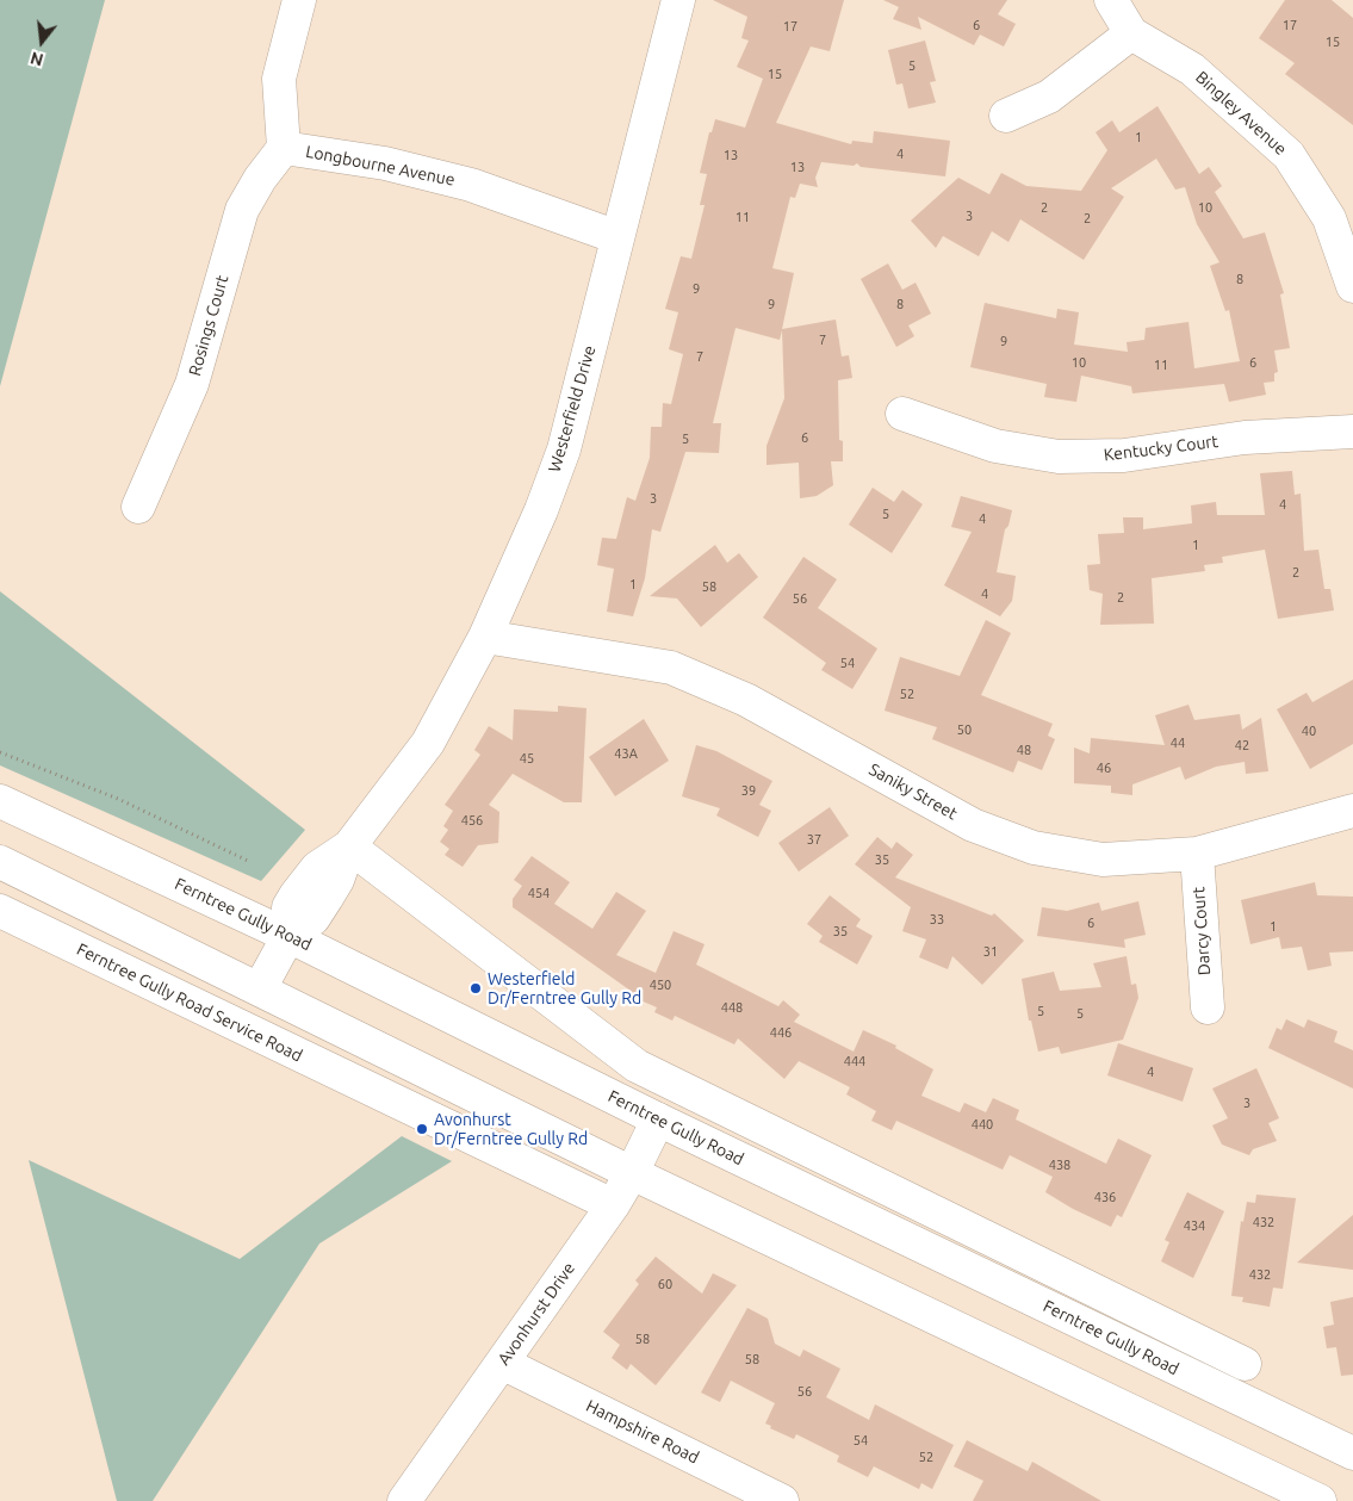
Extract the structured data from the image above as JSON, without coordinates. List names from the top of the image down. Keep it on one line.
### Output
{"streets":{"street":["Bingley Avenue","Longbourne Avenue","Rosings Court","Westerfield Drive","Kentucky Court","Saniky Street","Ferntree Gully Road","Darcy Court","Ferntree Gully Road Service Road","Avonhurst Drive","Hampshire Road"]},"crossings":[["Longbourne Avenue","Rosings Court"],["Longbourne Avenue","Westerfield Drive"],["Westerfield Drive","Saniky Street"],["Westerfield Drive","Ferntree Gully Road"],["Saniky Street","Darcy Court"],["Ferntree Gully Road","Avonhurst Drive"],["Ferntree Gully Road Service Road","Avonhurst Drive"],["Avonhurst Drive","Hampshire Road"]],"places":["Westerfield Dr/Ferntree Gully Rd","Avonhurst Dr/Ferntree Gully Rd"],"house_numbers":["6","17","17","15","5","15","1","4","13","13","2","10","3","11","2","8","9","9","8","7","9","7","10","6","11","6","5","3","4","5","4","1","2","1","58","4","2","56","54","52","50","40","44","42","48","43A","45","46","39","456","37","35","454","33","6","1","35","31","450","448","5","5","446","444","4","3","440","438","436","432","434","432","60","58","58","56","54","52"],"north":"bottom"}
